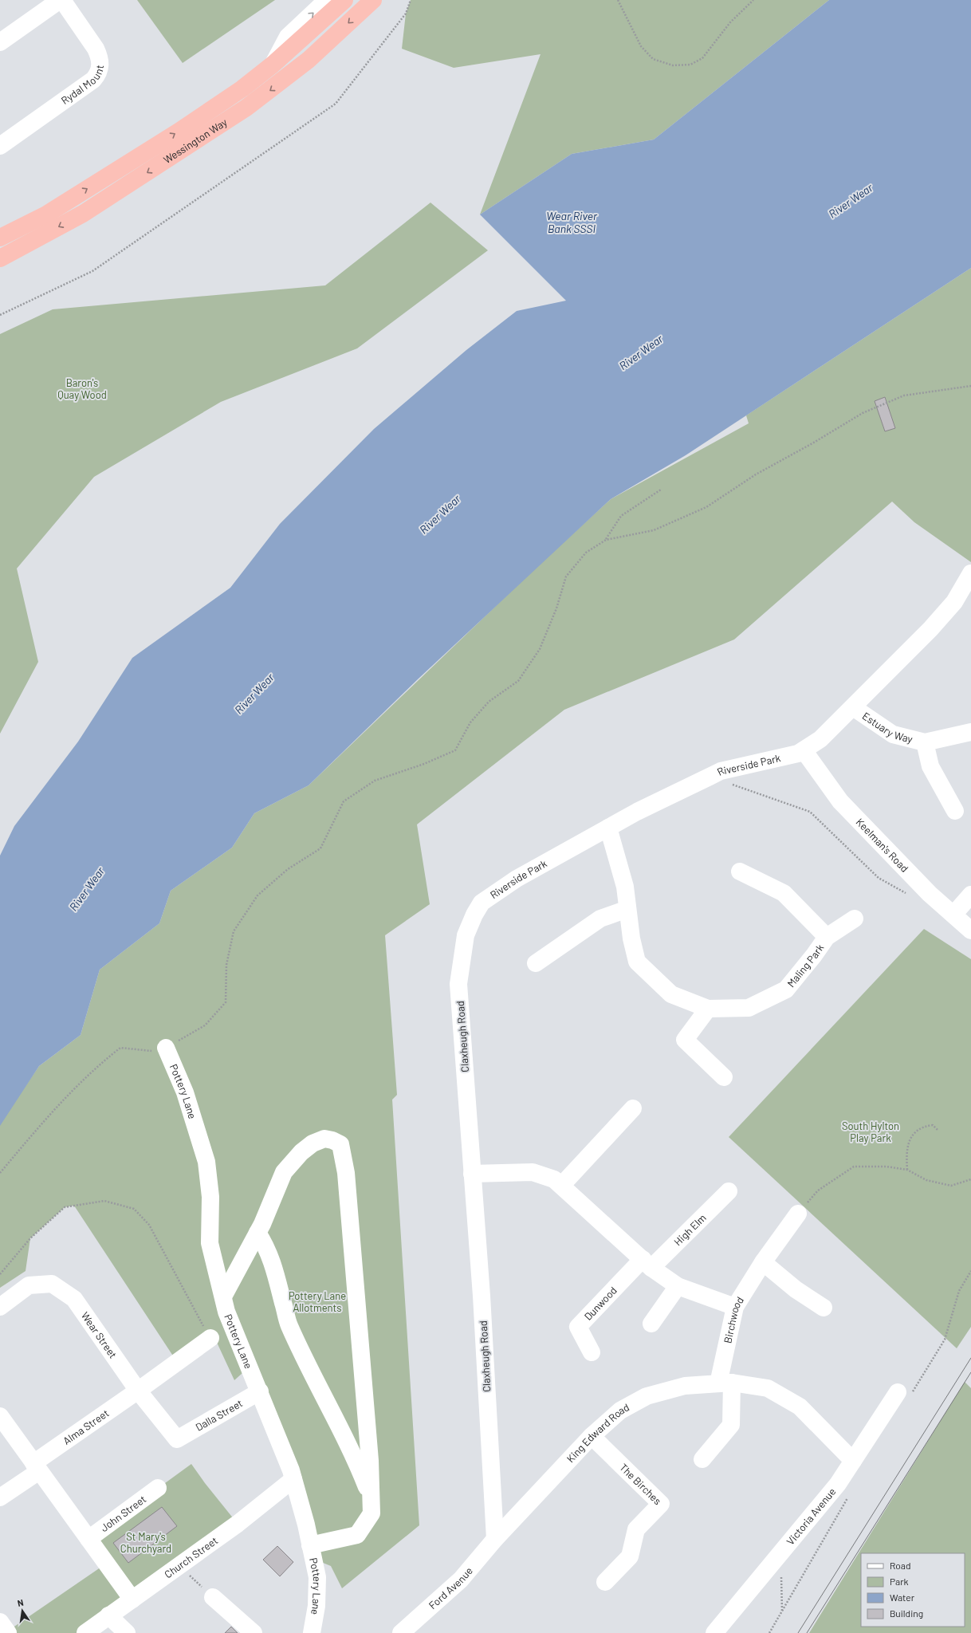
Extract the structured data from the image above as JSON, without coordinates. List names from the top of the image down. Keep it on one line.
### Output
{"streets":{"highway":["Wessington Way"],"street":["Rydal Mount","Estuary Way","Riverside Park","Keelman's Road","Maling Park","Claxheugh Road","Pottery Lane","High Elm","Dunwood","Birchwood","Wear Street","Dalla Street","Alma Street","King Edward Road","The Birches","John Street","Victoria Avenue","Church Street","Ford Avenue"]},"crossings":[["Estuary Way","Riverside Park"],["Riverside Park","Keelman's Road"],["Riverside Park","Maling Park"],["Riverside Park","Claxheugh Road"],["Claxheugh Road","King Edward Road"],["Claxheugh Road","Ford Avenue"],["Pottery Lane","Dalla Street"],["Pottery Lane","Church Street"],["High Elm","Dunwood"],["Birchwood","King Edward Road"],["Wear Street","Dalla Street"],["Wear Street","Alma Street"],["King Edward Road","The Birches"],["King Edward Road","Victoria Avenue"],["King Edward Road","Ford Avenue"]],"water":["River Wear","Wear River Bank SSSI"],"parks":["Baron's Quay Wood","South Hylton Play Park","Pottery Lane Allotments","St Mary's Churchyard"],"legend":["Road","Park","Water","Building"],"north":"top"}
